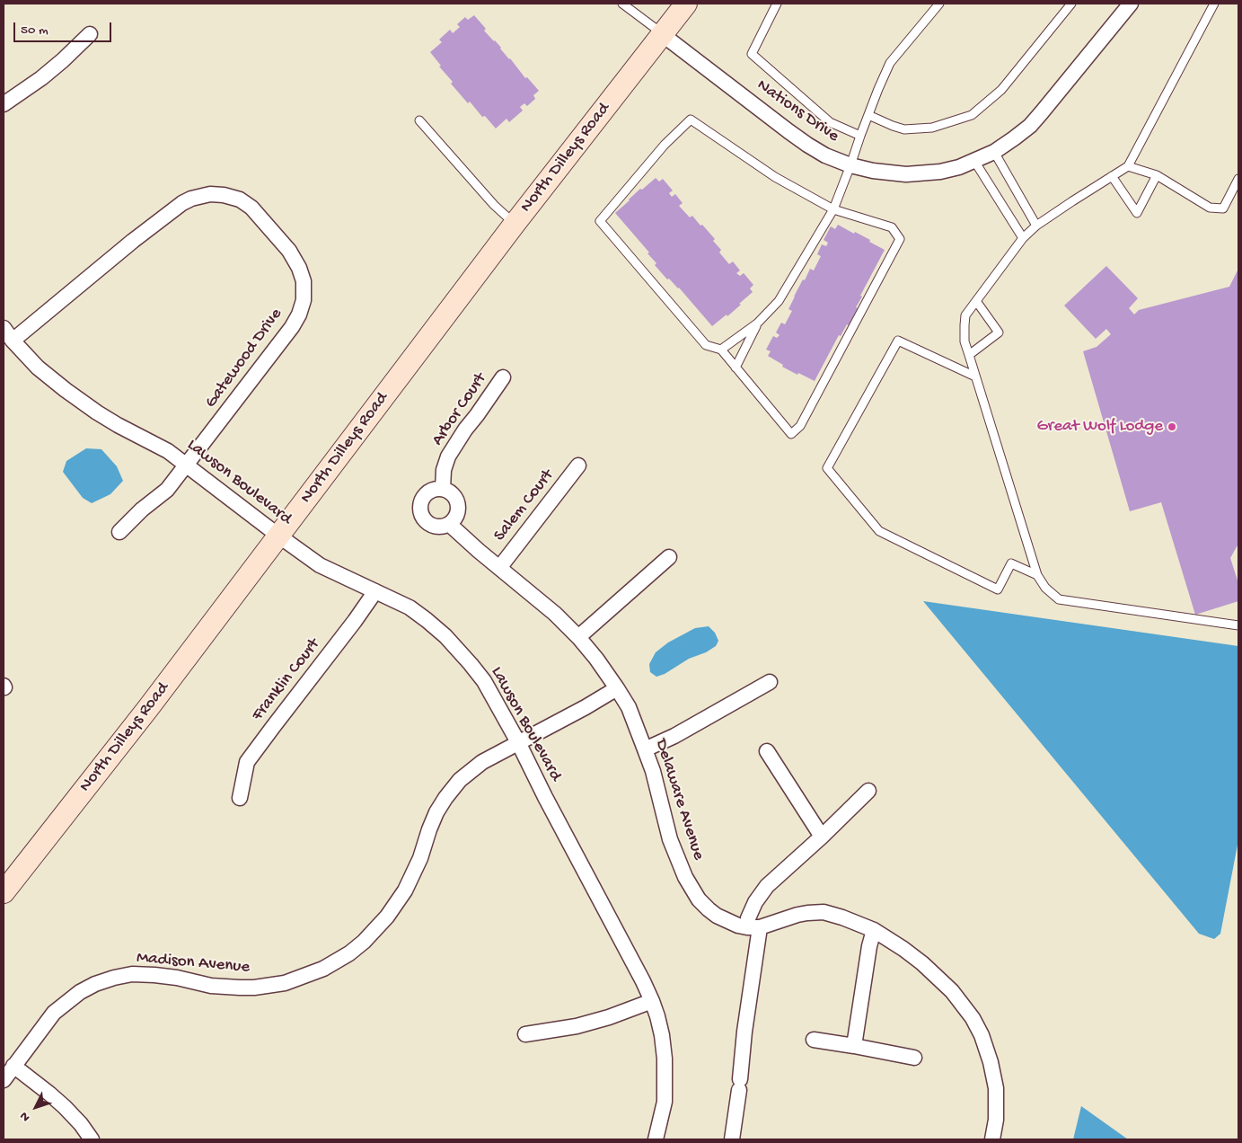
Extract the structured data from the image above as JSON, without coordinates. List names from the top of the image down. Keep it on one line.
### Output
{"streets":{"street":["Nations Drive","North Dilleys Road","Gatewood Drive","Arbor Court","Lawson Boulevard","Salem Court","Franklin Court","Delaware Avenue","Madison Avenue"]},"crossings":[["Nations Drive","North Dilleys Road"],["North Dilleys Road","Lawson Boulevard"],["Gatewood Drive","Lawson Boulevard"],["Arbor Court","Delaware Avenue"],["Lawson Boulevard","Franklin Court"],["Lawson Boulevard","Madison Avenue"],["Salem Court","Delaware Avenue"],["Delaware Avenue","Madison Avenue"]],"places":["Great Wolf Lodge"],"scale_bar":"50 m","north":"bottom left"}
